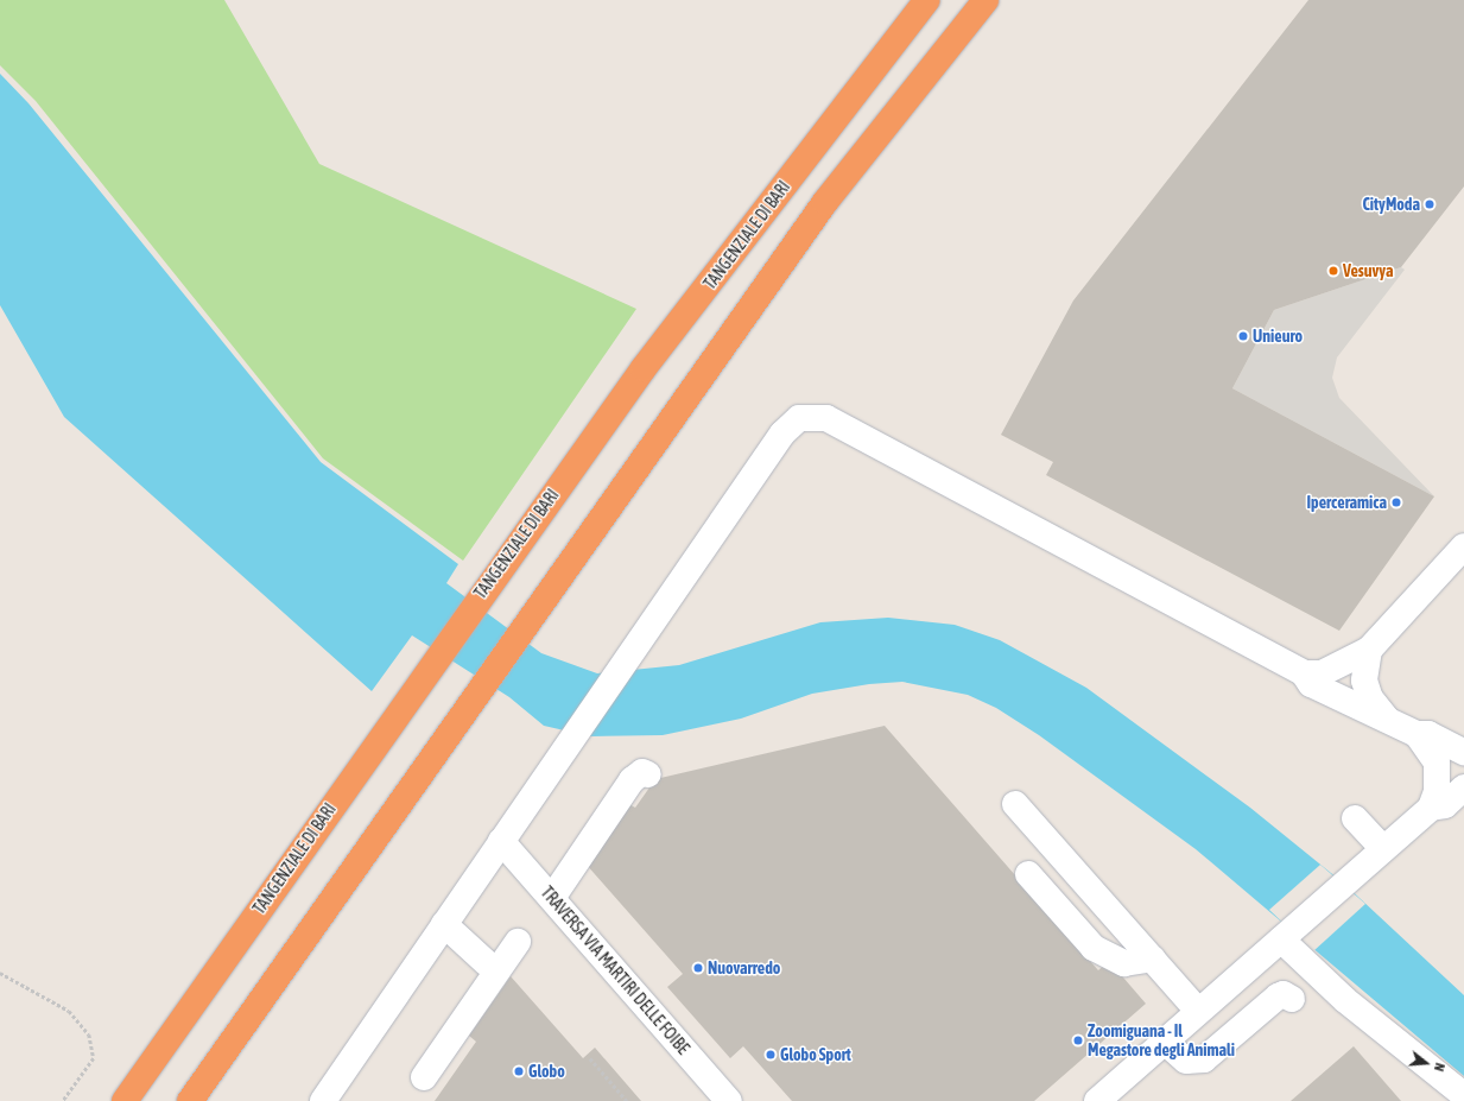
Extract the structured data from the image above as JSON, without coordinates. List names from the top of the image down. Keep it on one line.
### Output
{"streets":{"highway":["TANGENZIALE DI BARI"],"street":["TRAVERSA VIA MARTIRI DELLE FOIBE"]},"places":["CityModa","Vesuvya","Unieuro","Iperceramica","Nuovarredo","Zoomiguana - Il Megastore degli Animali","Globo Sport","Globo"],"north":"right"}
